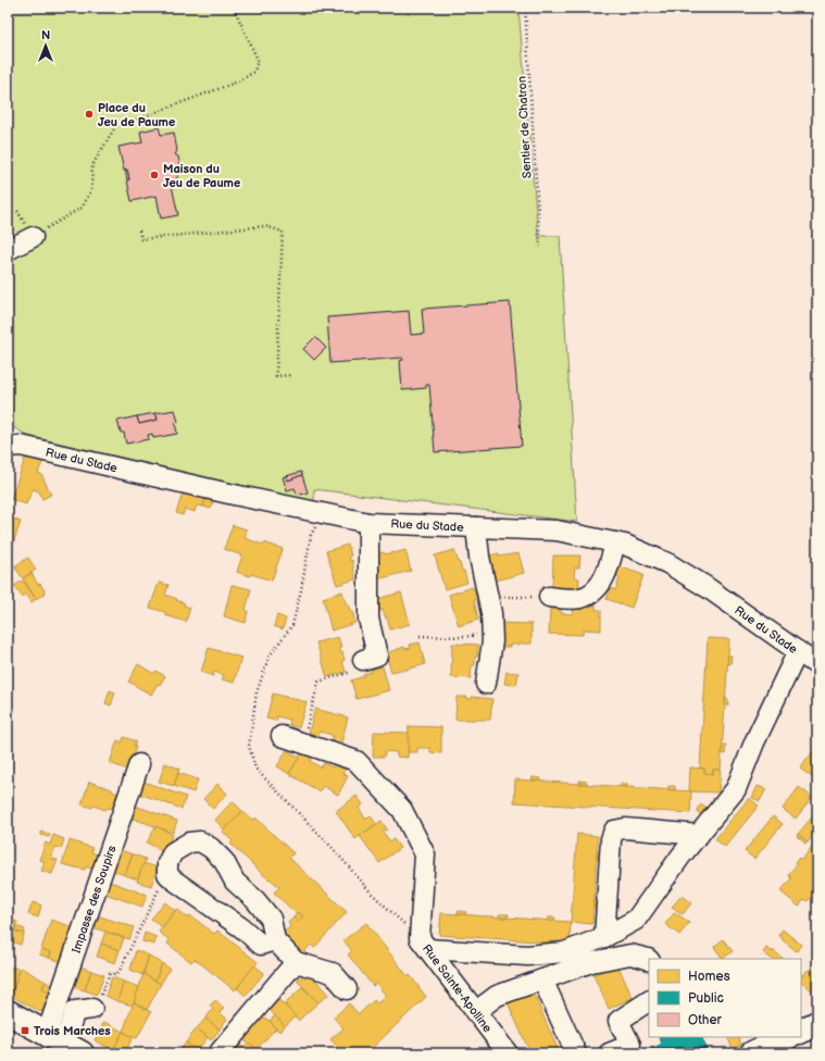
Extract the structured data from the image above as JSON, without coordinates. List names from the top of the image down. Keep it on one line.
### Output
{"streets":{"street":["Rue du Stade","Impasse des Soupirs","Rue Sainte-Apolline"],"path":["Sentier de Chatron"]},"places":{"other":["Place du Jeu de Paume","Maison du Jeu de Paume"],"transit":["Trois Marches"]},"legend":["Homes","Public","Other"],"north":"top"}
